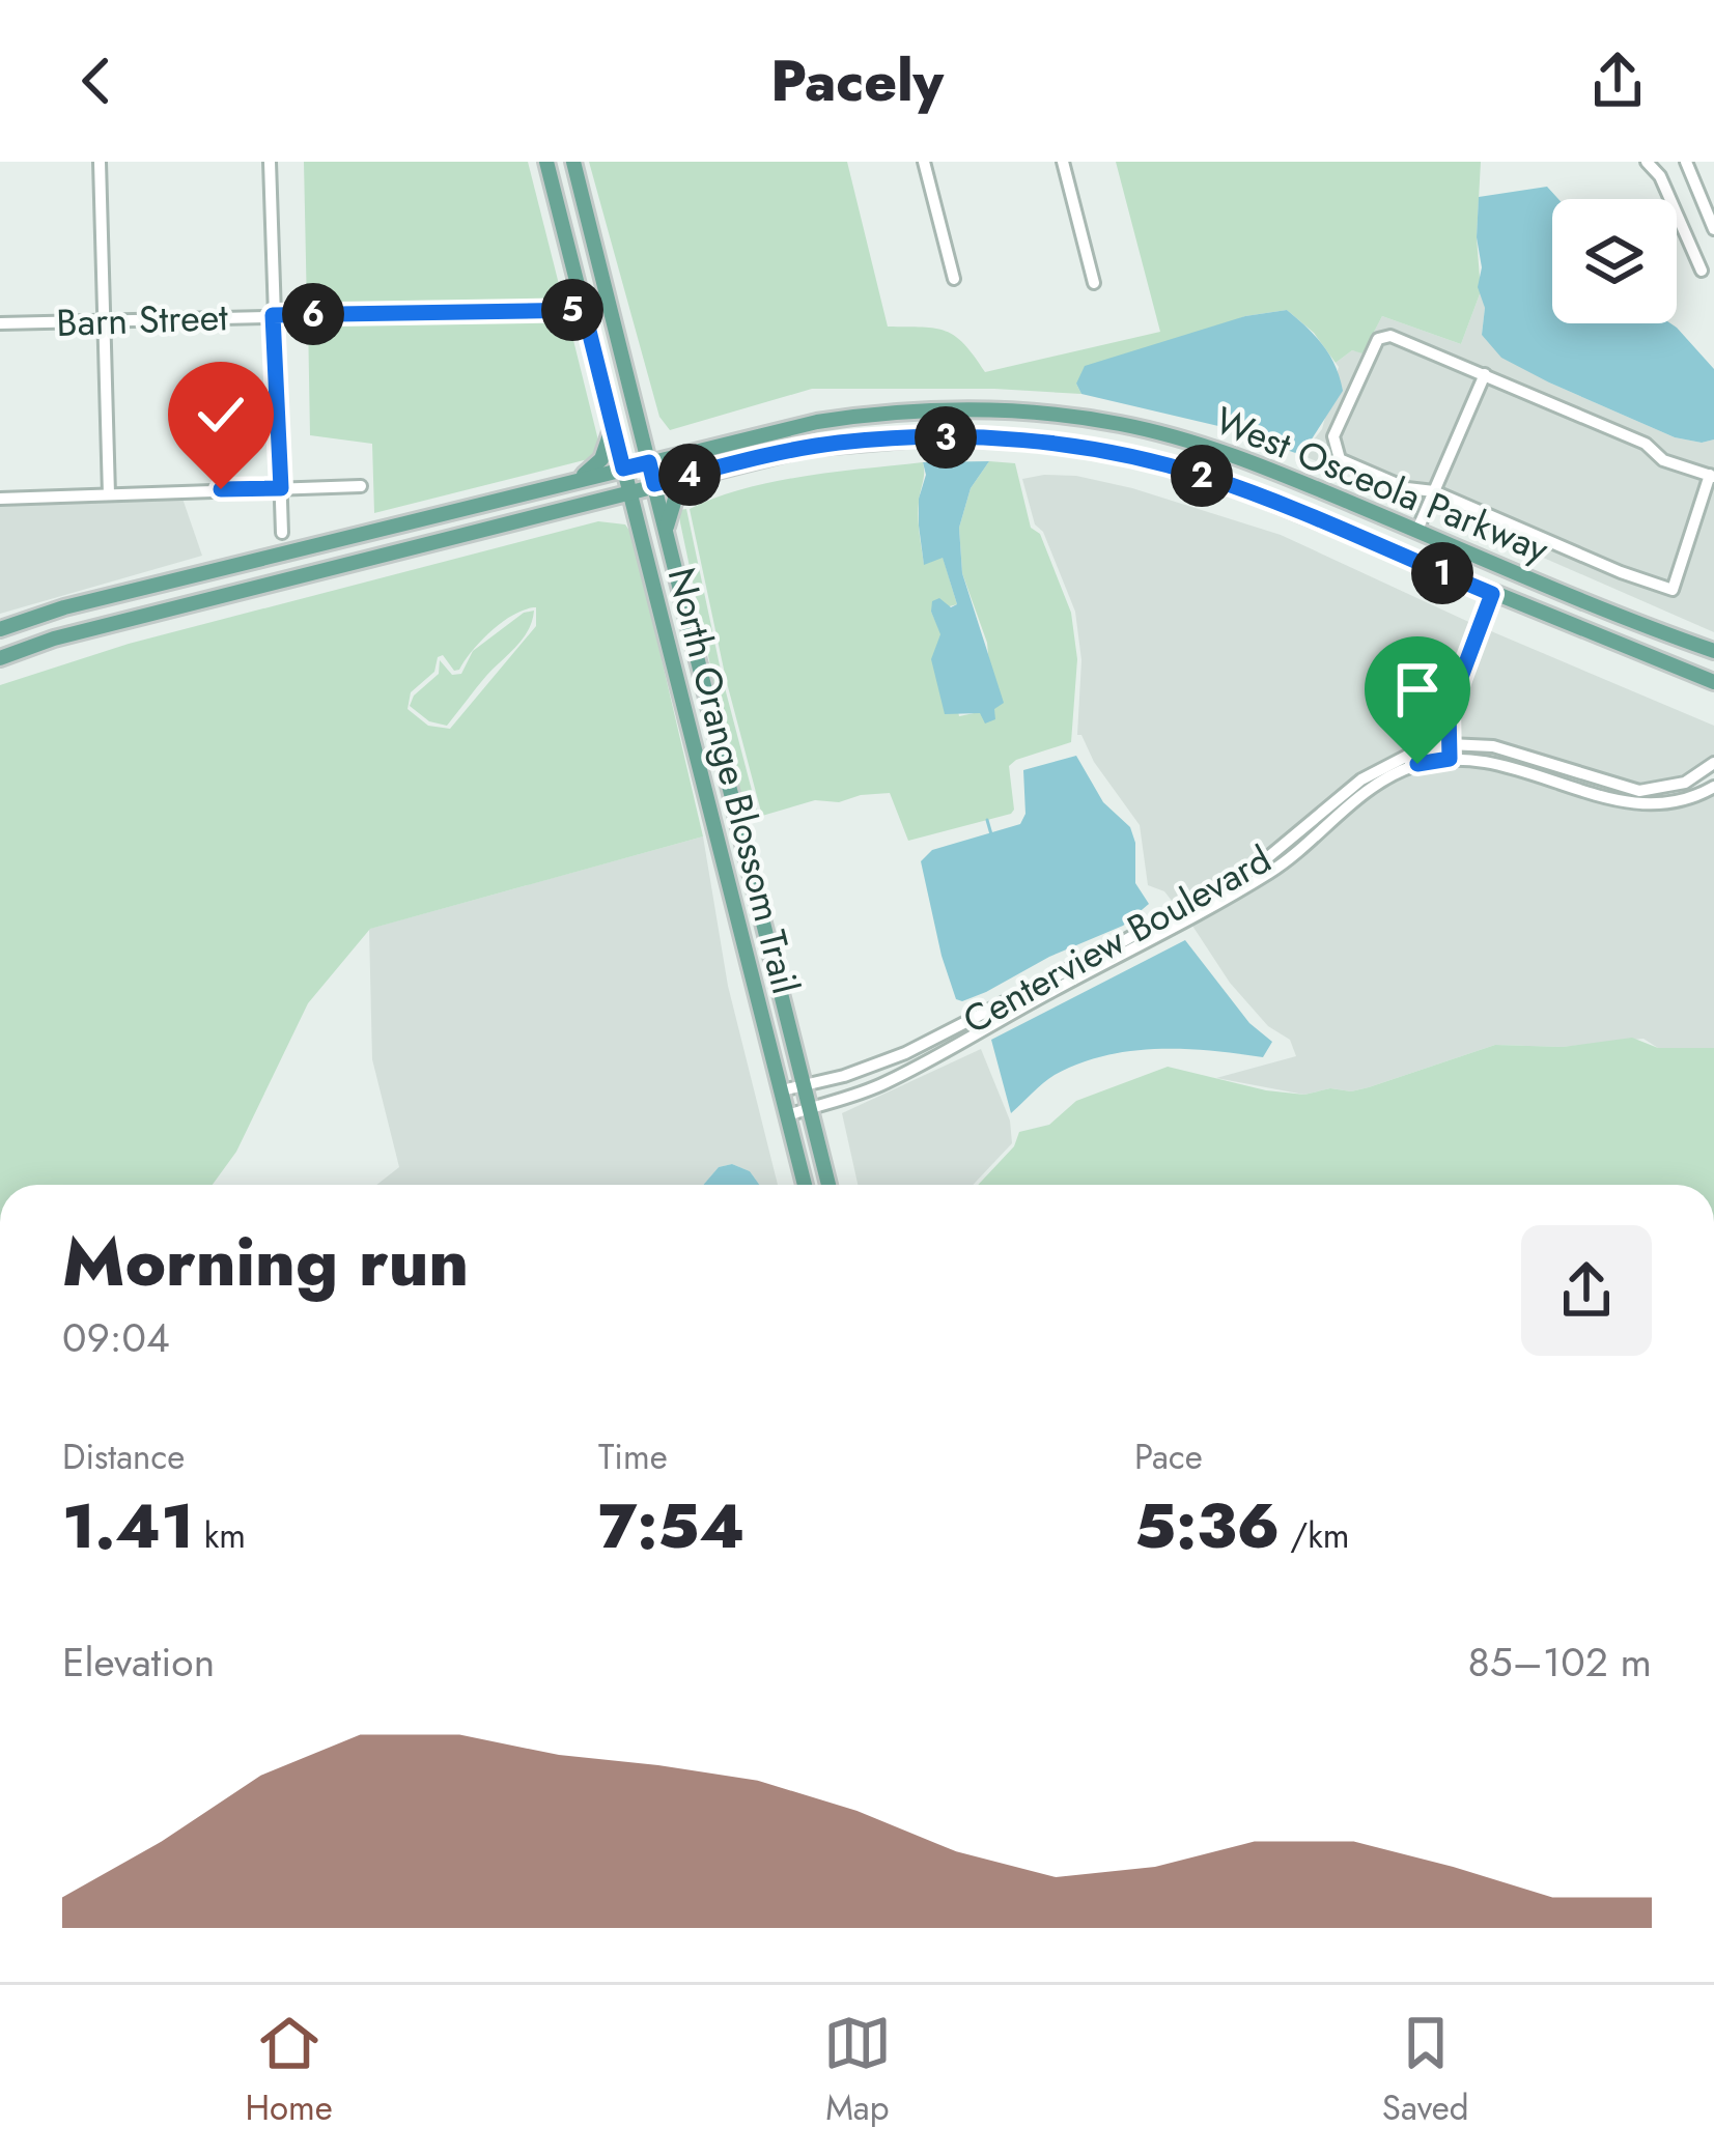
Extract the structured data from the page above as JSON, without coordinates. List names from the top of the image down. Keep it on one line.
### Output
{"streets":{"main road":["West Osceola Parkway","North Orange Blossom Trail"],"street":["Barn Street","Centerview Boulevard"]},"crossings":[["Barn Street","North Orange Blossom Trail"],["West Osceola Parkway","North Orange Blossom Trail"],["North Orange Blossom Trail","Centerview Boulevard"]],"page":{"header":"Pacely","pins":["5","6","3","4","2","1"],"heading":["Morning run","09:04"],"stats":[["Distance","1.41 km"],["Time","7:54"],["Pace","5:36 /km"]],"chart":["Elevation","85–102 m"],"tabs":["Home","Map","Saved"]}}
